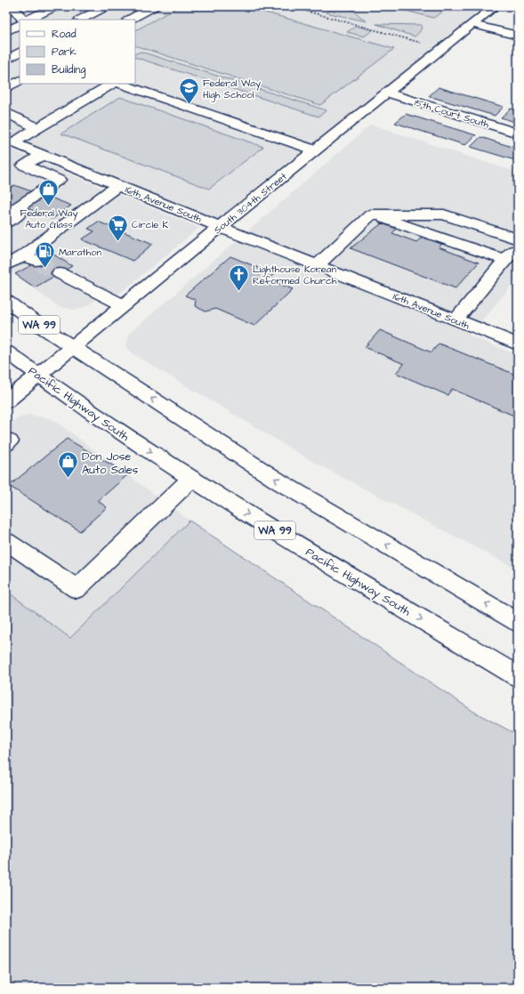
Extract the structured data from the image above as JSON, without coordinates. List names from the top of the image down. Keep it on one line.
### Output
{"streets":{"street":["15th Court South","South 304th Street","16th Avenue South","WA 99","Pacific Highway South"]},"crossings":[["15th Court South","South 304th Street"],["South 304th Street","16th Avenue South"],["South 304th Street","WA 99"],["South 304th Street","Pacific Highway South"]],"places":{"school or university":["Federal Way High School"],"shop":["Federal Way Auto Glass","Don Jose Auto Sales"],"supermarket":["Circle K"],"fuel station":["Marathon"],"church":["Lighthouse Korean Reformed Church"]},"legend":["Road","Park","Building"]}
